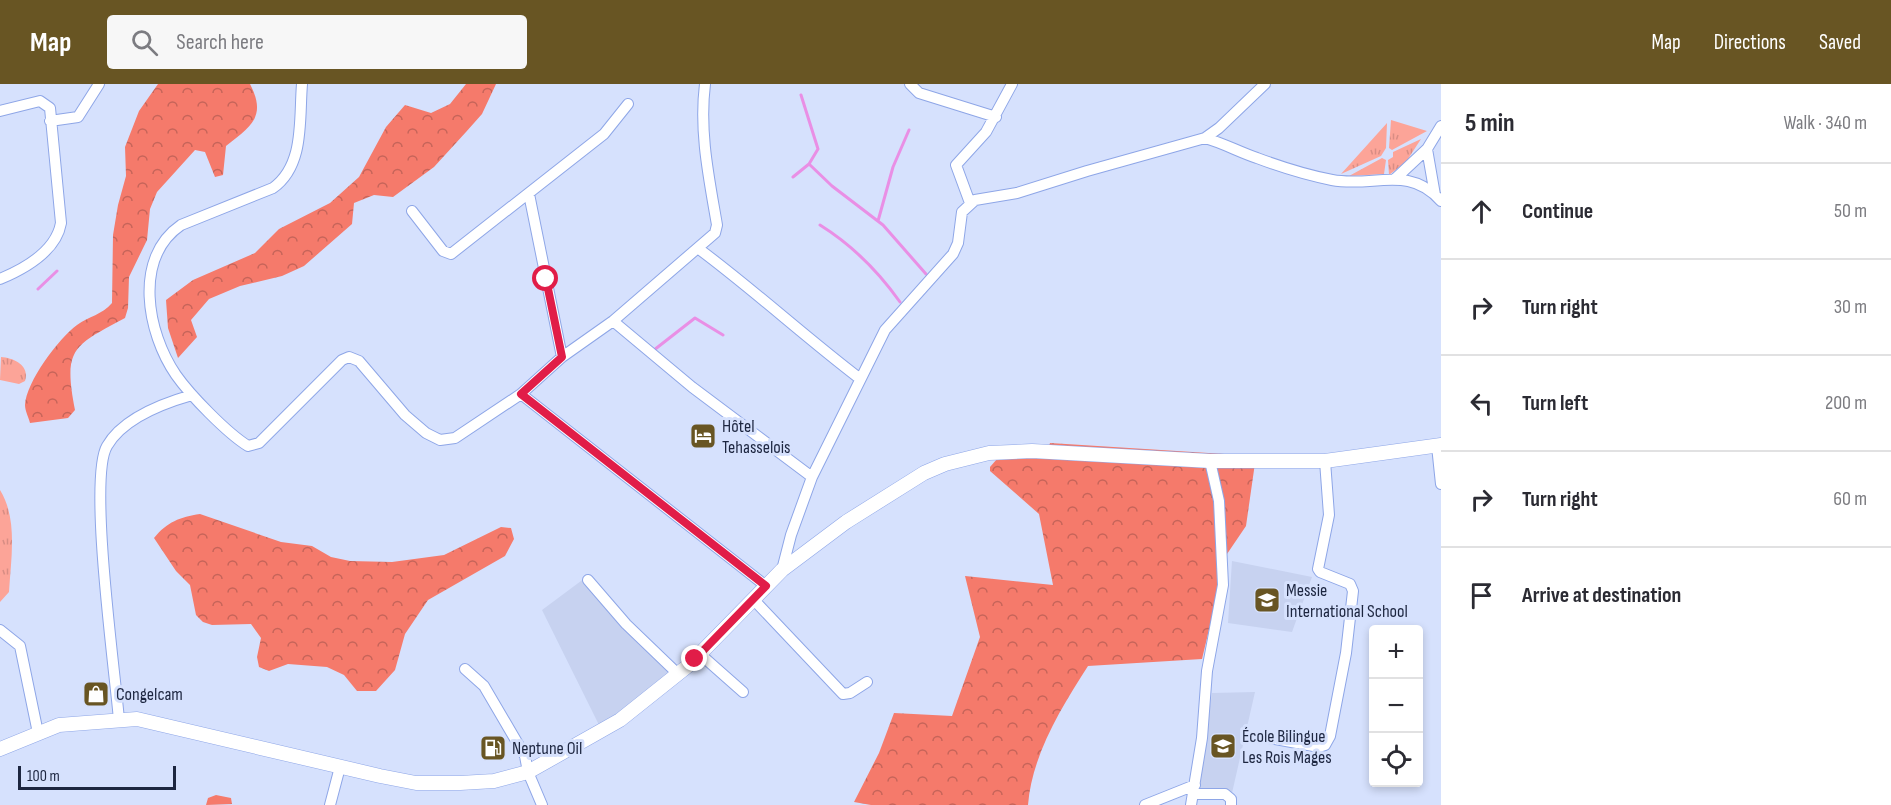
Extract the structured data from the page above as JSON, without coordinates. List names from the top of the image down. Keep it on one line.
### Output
{"places":{"hotel":["Hôtel Tehasselois"],"school or university":["Messie International School","École Bilingue Les Rois Mages"],"shop":["Congelcam"],"fuel station":["Neptune Oil"]},"scale_bar":"100 m","page":{"header":"Map","search":"Search here","nav":["Map","Directions","Saved"],"heading":["5 min","Walk · 340 m"],"list":[["Continue","50 m"],["Turn right","30 m"],["Turn left","200 m"],["Turn right","60 m"],"Arrive at destination"],"map_buttons":["+","−"],"scale":"100 m"}}
